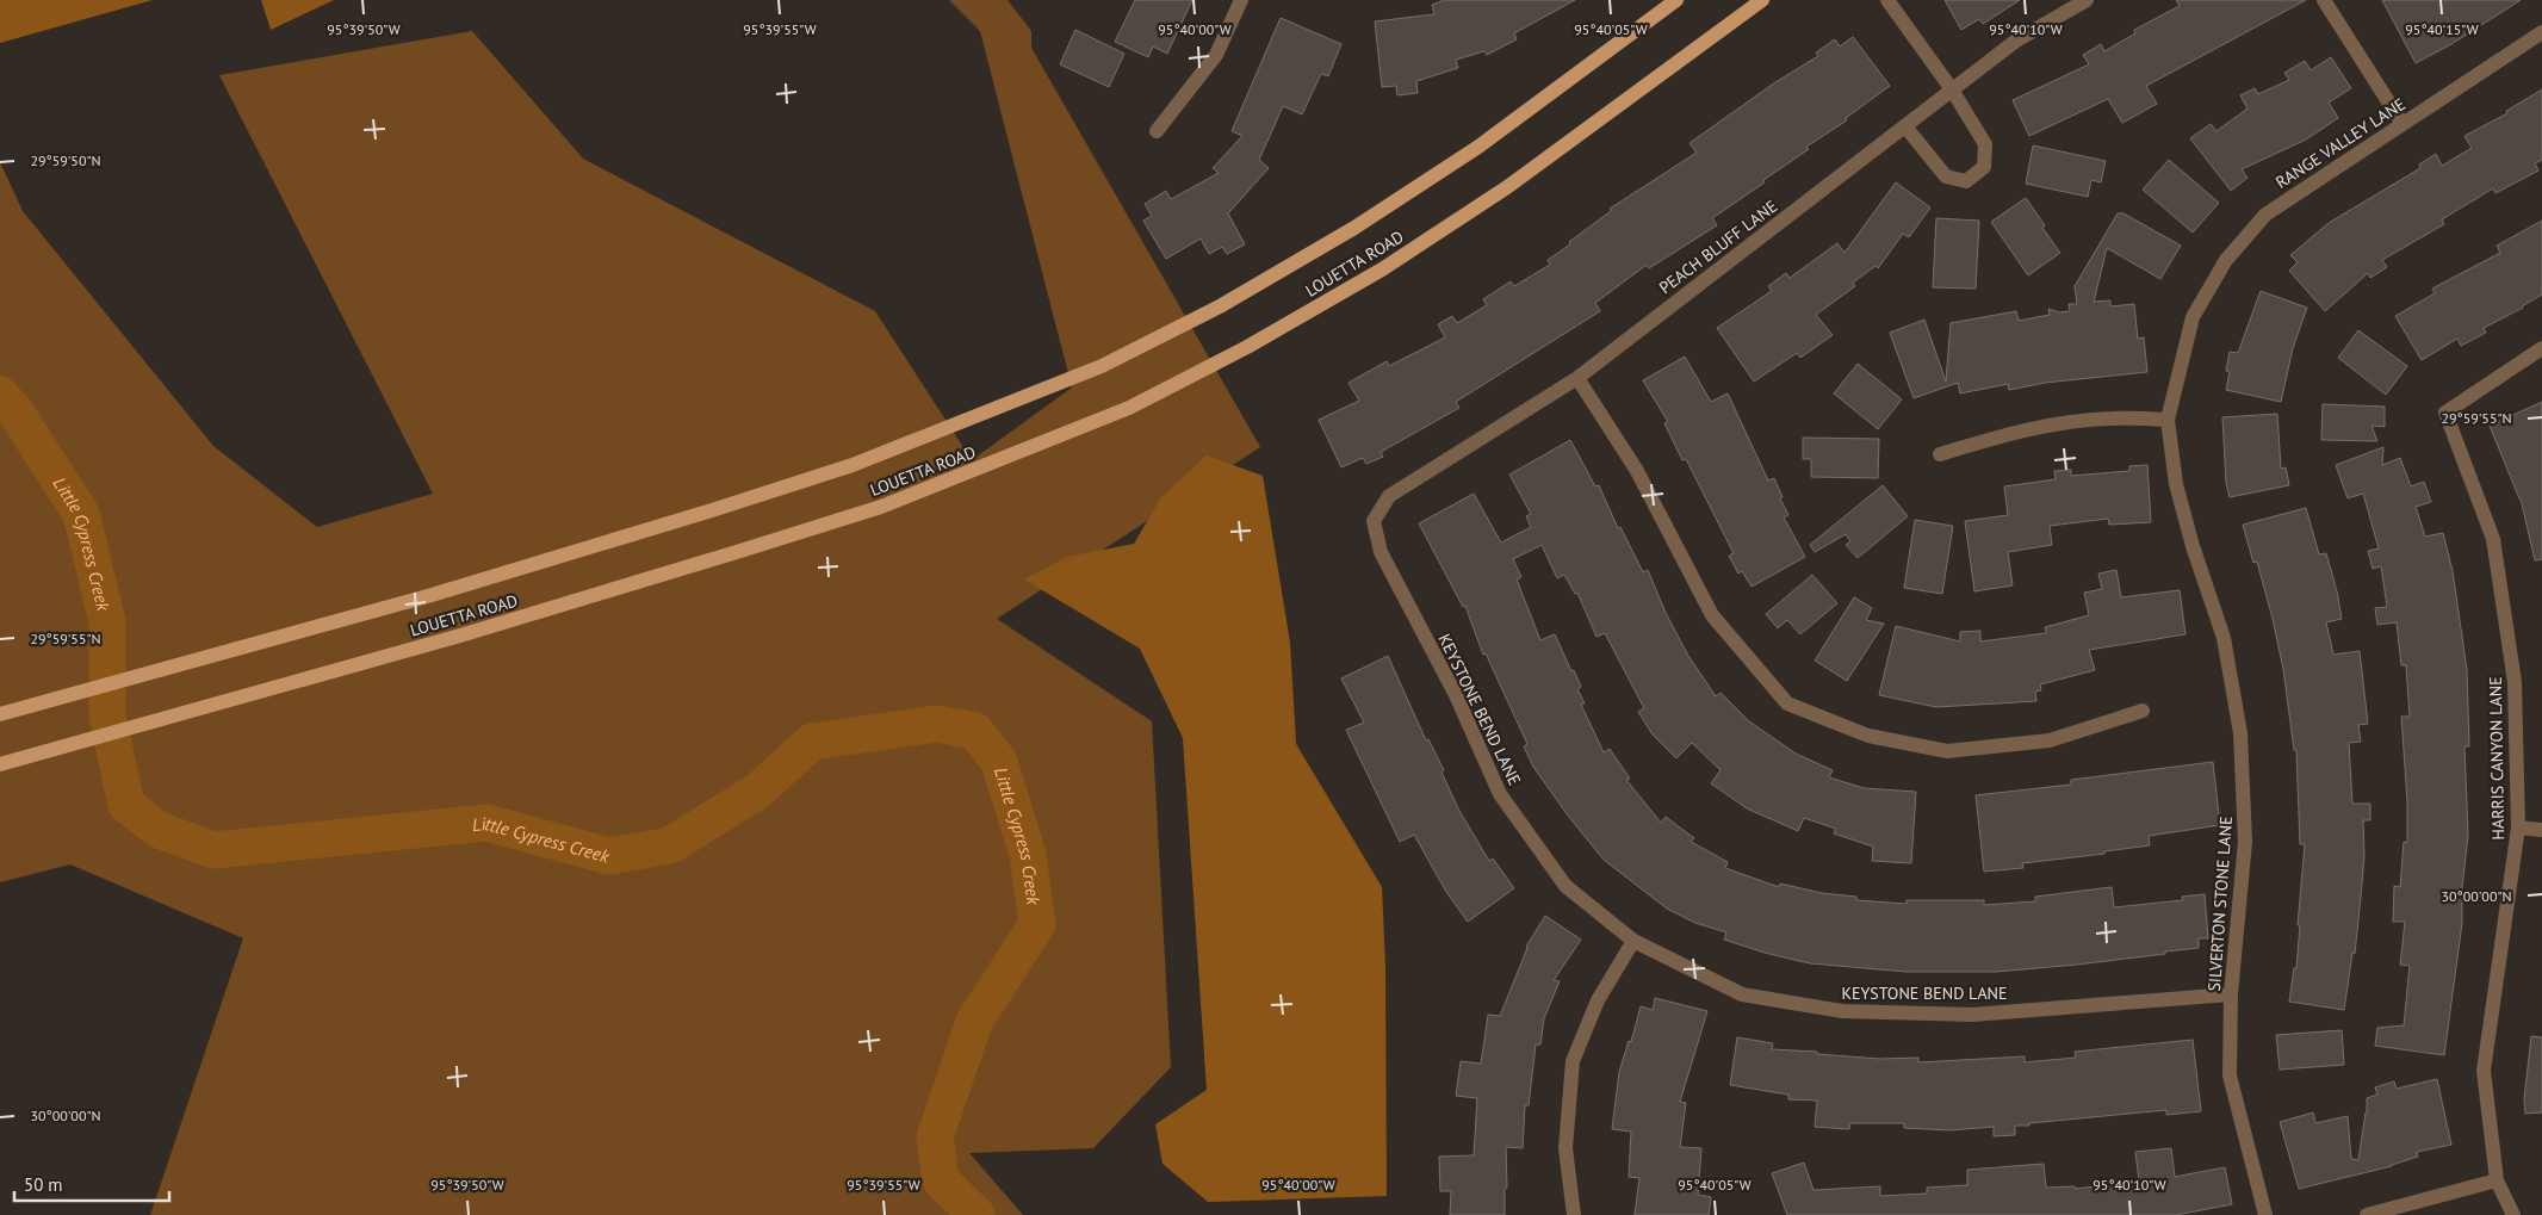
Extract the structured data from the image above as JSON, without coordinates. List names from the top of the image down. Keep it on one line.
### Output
{"streets":{"main road":["LOUETTA ROAD"],"street":["RANGE VALLEY LANE","PEACH BLUFF LANE","KEYSTONE BEND LANE","HARRIS CANYON LANE","SILVERTON STONE LANE"]},"crossings":[["RANGE VALLEY LANE","SILVERTON STONE LANE"],["PEACH BLUFF LANE","KEYSTONE BEND LANE"],["KEYSTONE BEND LANE","SILVERTON STONE LANE"]],"water":["Little Cypress Creek"],"scale_bar":"50 m","coordinates":["95°39'50\"W","95°39'55\"W","95°40'00\"W","95°40'05\"W","95°40'10\"W","95°40'15\"W","29°59'50\"N","29°59'55\"N","30°00'00\"N"]}
